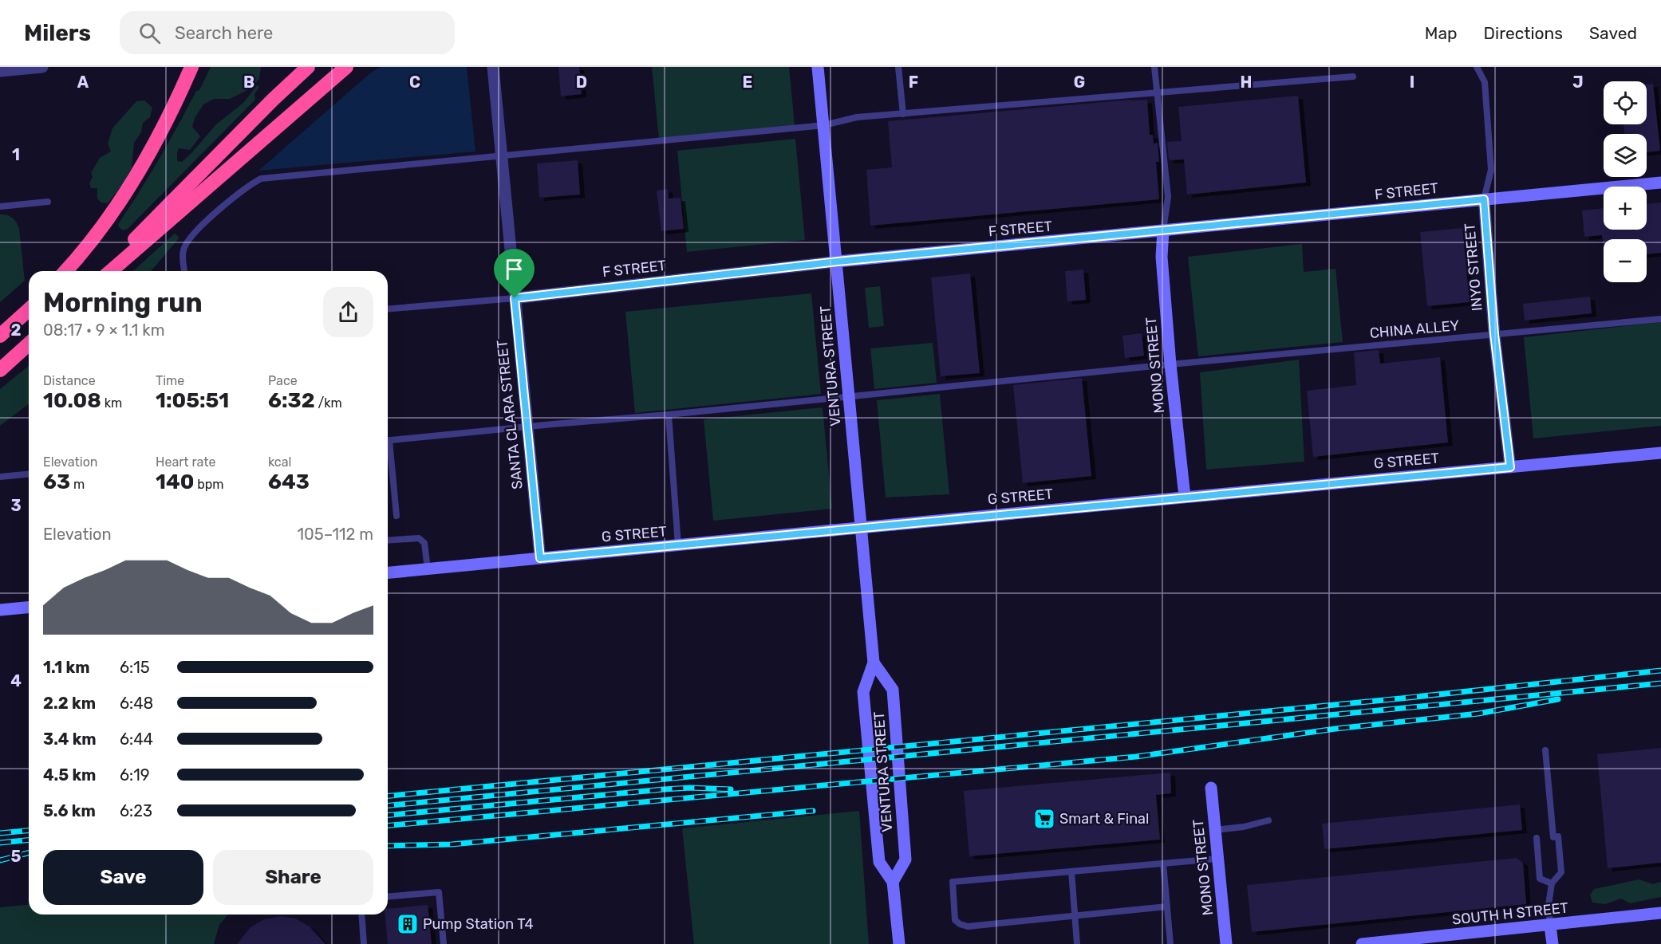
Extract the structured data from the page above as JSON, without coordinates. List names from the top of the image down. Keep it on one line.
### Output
{"streets":{"street":["F STREET","INYO STREET","MONO STREET","VENTURA STREET","SANTA CLARA STREET","G STREET","SOUTH H STREET"],"lane":["CHINA ALLEY"]},"crossings":[["F STREET","INYO STREET"],["F STREET","MONO STREET"],["F STREET","VENTURA STREET"],["F STREET","SANTA CLARA STREET"],["INYO STREET","CHINA ALLEY"],["INYO STREET","G STREET"],["CHINA ALLEY","MONO STREET"],["CHINA ALLEY","VENTURA STREET"],["CHINA ALLEY","SANTA CLARA STREET"],["MONO STREET","G STREET"],["SANTA CLARA STREET","G STREET"]],"places":{"supermarket":["Smart & Final"],"building":["Pump Station T4"]},"page":{"header":"Milers","search":"Search here","nav":["Map","Directions","Saved"],"map_buttons":["+","−"],"heading":["Morning run","08:17 · 9 × 1.1 km"],"stats":[["Distance","10.08 km"],["Time","1:05:51"],["Pace","6:32 /km"],["Elevation","63 m"],["Heart rate","140 bpm"],["kcal","643"]],"chart":["Elevation","105–112 m"],"list":[{"name":"1.1 km","note":"6:15"},{"name":"2.2 km","note":"6:48"},{"name":"3.4 km","note":"6:44"},{"name":"4.5 km","note":"6:19"},{"name":"5.6 km","note":"6:23"}],"buttons":["Save","Share"]},"grid":{"columns":["A","B","C","D","E","F","G","H","I","J"],"rows":["1","2","3","4","5"]}}
